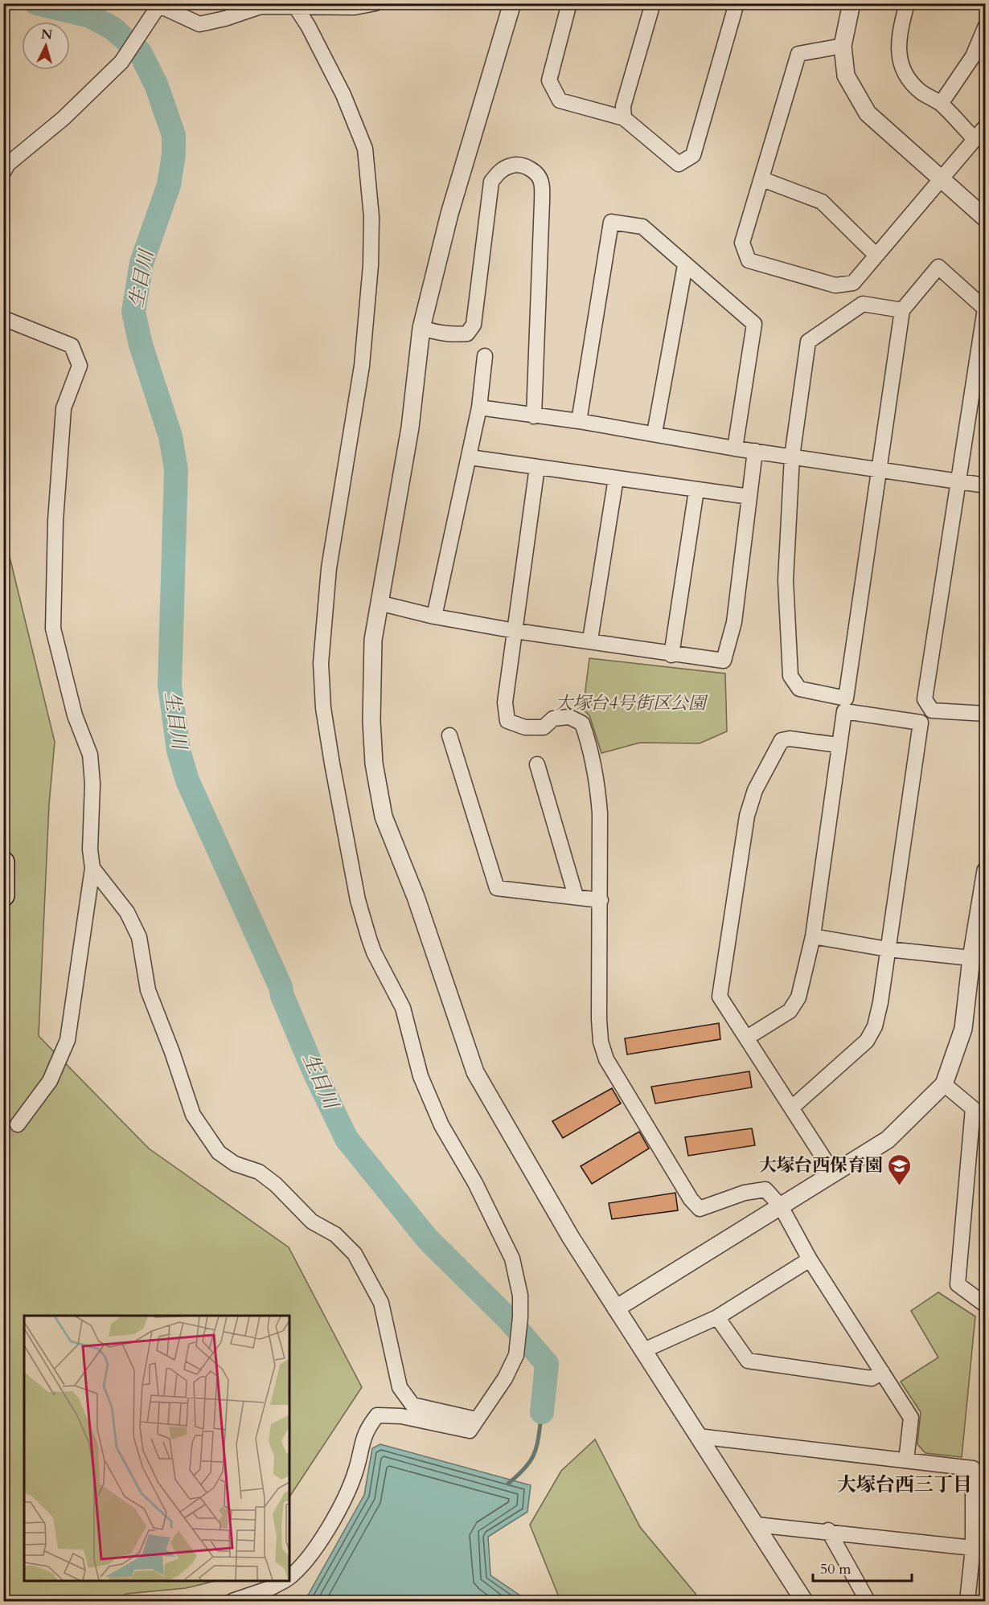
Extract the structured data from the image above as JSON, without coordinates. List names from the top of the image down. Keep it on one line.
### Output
{"districts":["大塚台西三丁目"],"water":["生目川"],"parks":["大塚台4号街区公園"],"places":{"school or university":["大塚台西保育園"]},"scale_bar":"50 m","north":"top"}
